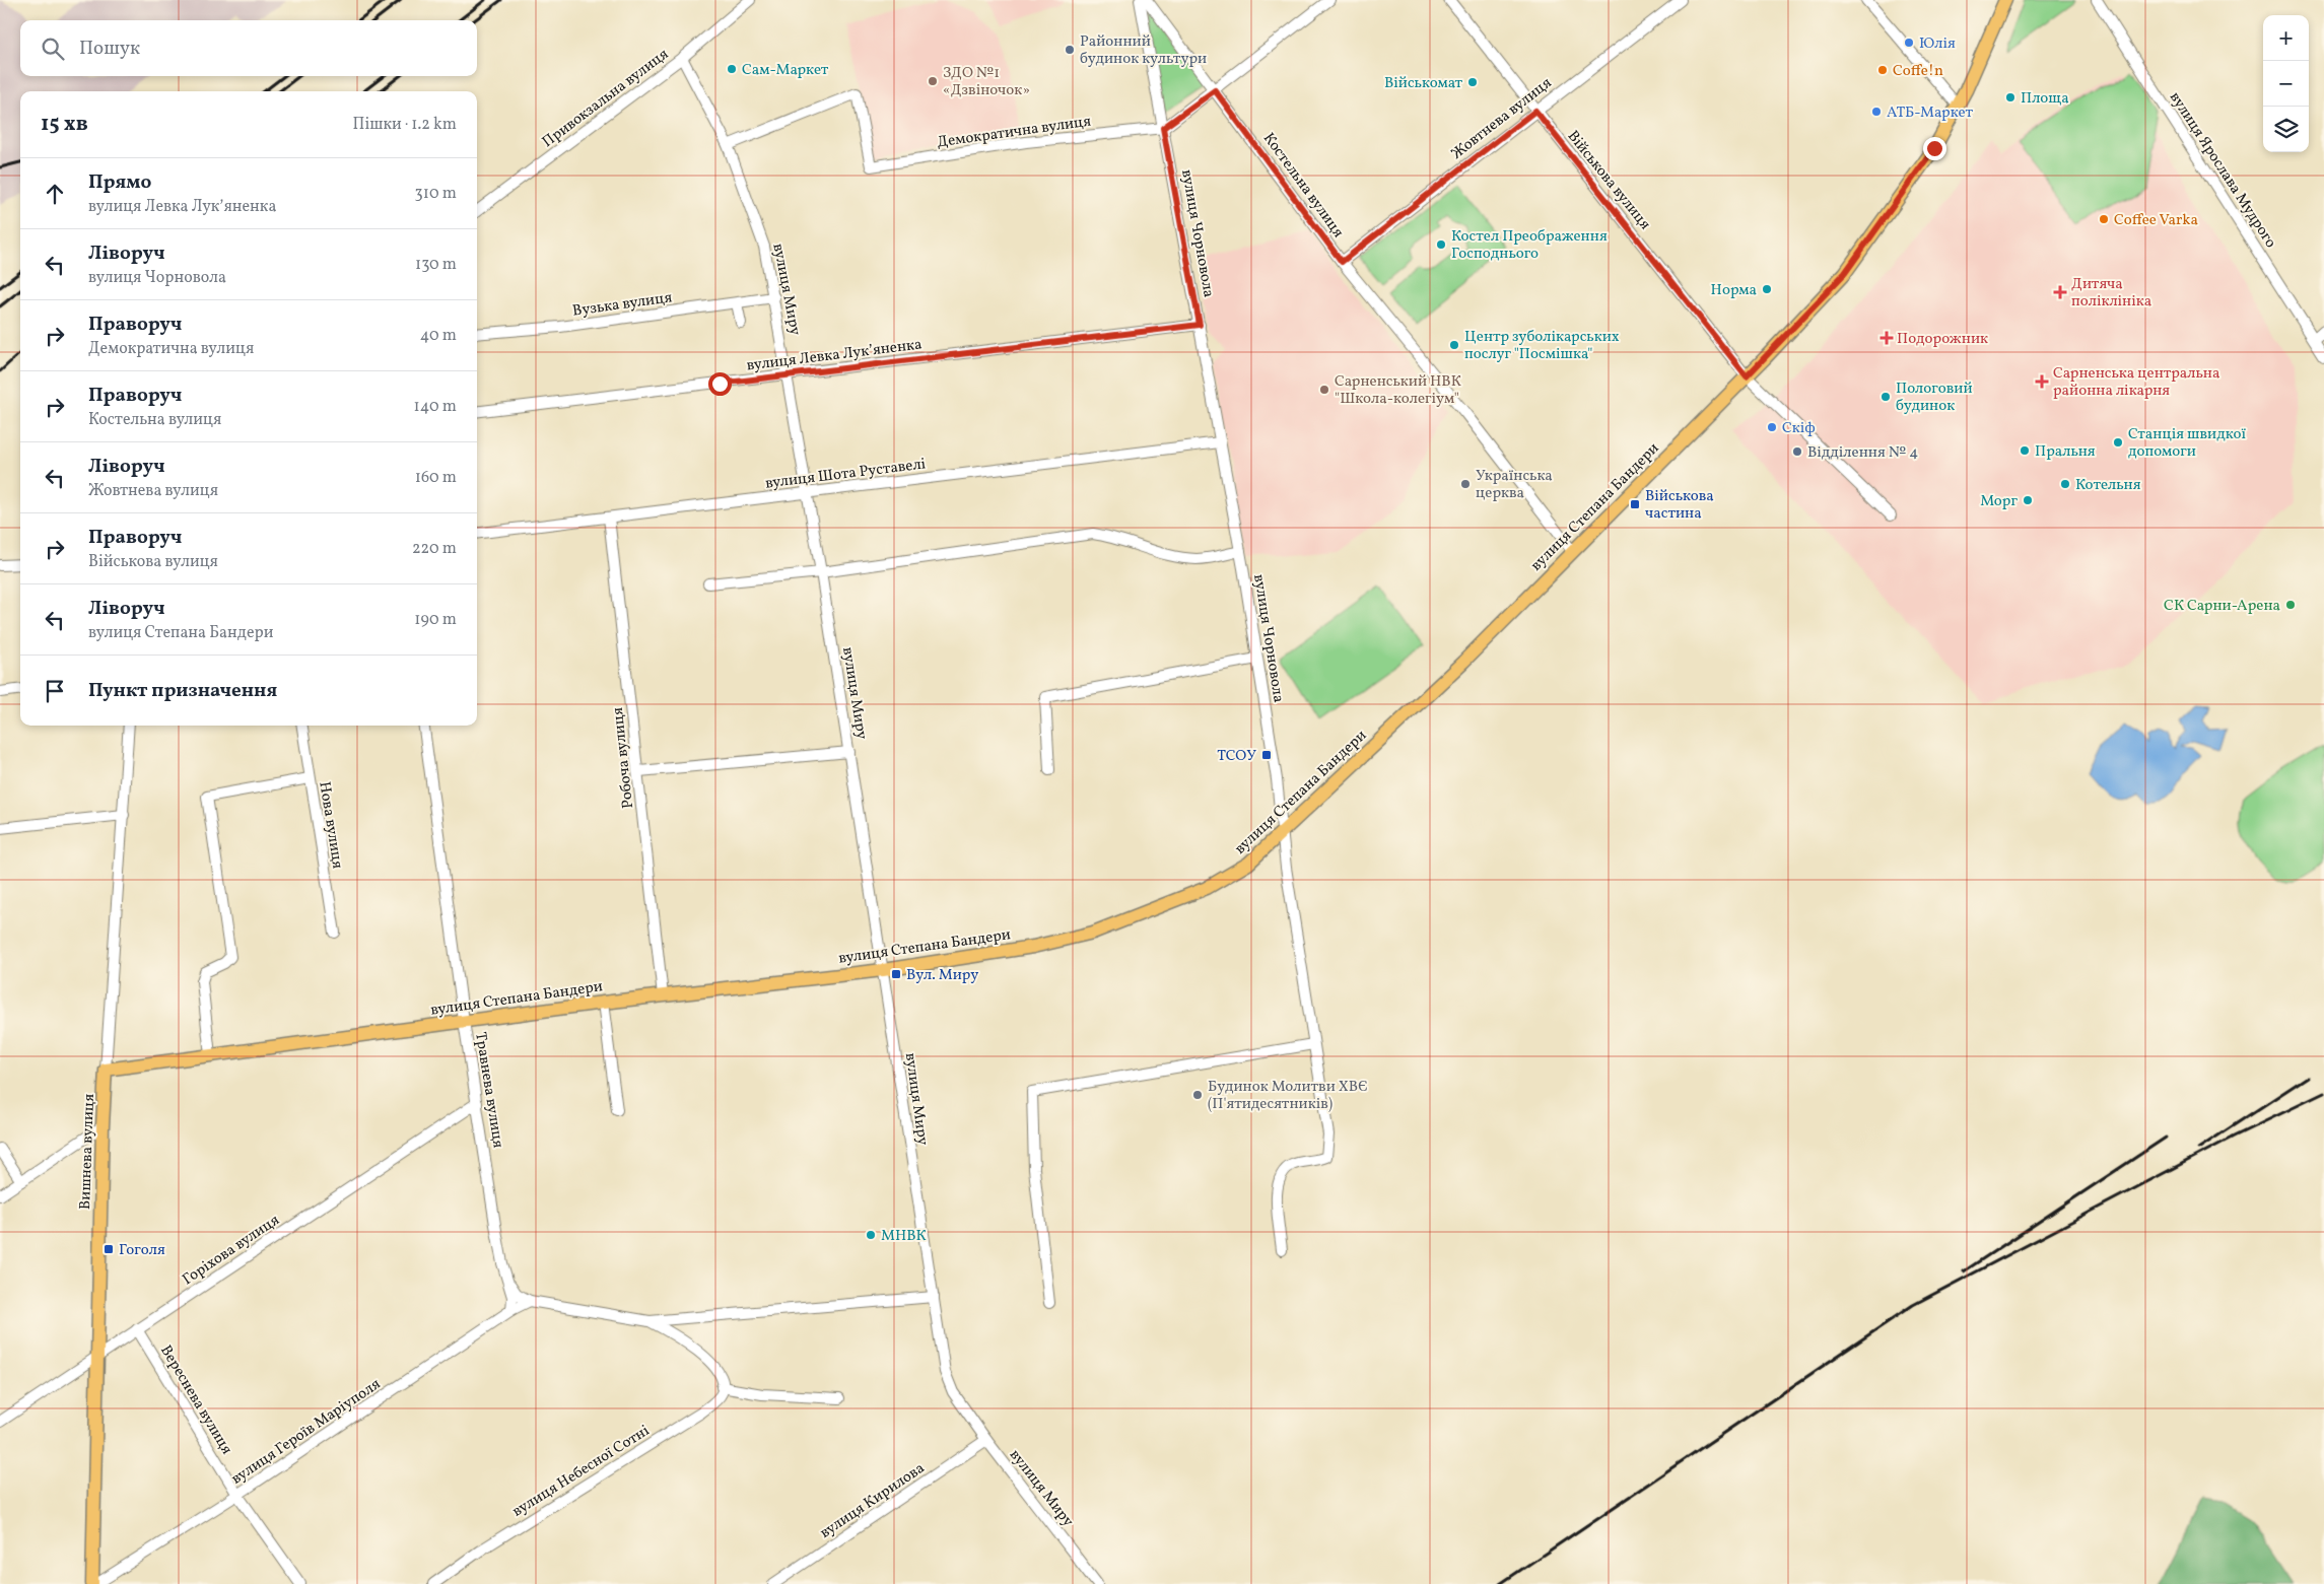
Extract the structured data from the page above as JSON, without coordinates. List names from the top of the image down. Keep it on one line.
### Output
{"streets":{"main road":["вулиця Степана Бандери","Вишнева вулиця"],"street":["Привокзальна вулиця","Жовтнева вулиця","Демократична вулиця","вулиця Ярослава Мудрого","Військова вулиця","Костельна вулиця","вулиця Чорновола","вулиця Миру","Вузька вулиця","вулиця Левка Лукʼяненка","вулиця Шота Руставелі","Робоча вулиця","Нова вулиця","Травнева вулиця","Горіхова вулиця","Вереснева вулиця","вулиця Героїв Маріуполя","вулиця Небесної Сотні","вулиця Кирилова"]},"crossings":[["Привокзальна вулиця","вулиця Миру"],["Жовтнева вулиця","Військова вулиця"],["Жовтнева вулиця","Костельна вулиця"],["Демократична вулиця","Костельна вулиця"],["Демократична вулиця","вулиця Чорновола"],["Демократична вулиця","вулиця Миру"],["Військова вулиця","вулиця Степана Бандери"],["Костельна вулиця","вулиця Степана Бандери"],["вулиця Чорновола","вулиця Левка Лукʼяненка"],["вулиця Чорновола","вулиця Шота Руставелі"],["вулиця Чорновола","вулиця Степана Бандери"],["вулиця Миру","Вузька вулиця"],["вулиця Миру","вулиця Левка Лукʼяненка"],["вулиця Миру","вулиця Шота Руставелі"],["вулиця Миру","вулиця Степана Бандери"],["вулиця Миру","вулиця Кирилова"],["вулиця Шота Руставелі","Робоча вулиця"],["вулиця Степана Бандери","Робоча вулиця"],["вулиця Степана Бандери","Травнева вулиця"],["вулиця Степана Бандери","Вишнева вулиця"],["Травнева вулиця","Горіхова вулиця"],["Травнева вулиця","вулиця Героїв Маріуполя"],["Вишнева вулиця","Горіхова вулиця"],["Горіхова вулиця","Вереснева вулиця"],["Вереснева вулиця","вулиця Героїв Маріуполя"]],"places":{"other":["Юлія","Районний будинок культури","Сам-Маркет","Coffe!n","ЗДО №1 «Дзвіночок»","Військомат","Площа","АТБ-Маркет","Coffee Varka","Костел Преображення Господнього","Норма","Центр зуболікарських послуг \"Посмішка\"","Сарненський НВК \"Школа-колегіум\"","Пологовий будинок","Скіф","Станція швидкої допомоги","Пральня","Відділення № 4","Українська церква","Котельня","Морг","СК Сарни-Арена","Будинок Молитви ХВЄ (П'ятидесятників)","МНВК"],"health":["Дитяча поліклініка","Подорожник","Сарненська центральна районна лікарня"],"transit":["Військова частина","ТСОУ","Вул. Миру","Гоголя"]},"page":{"map_buttons":["+","−"],"search":"Пошук","heading":["15 хв","Пішки · 1.2 km"],"list":[["Прямо","вулиця Левка Лукʼяненка","310 m"],["Ліворуч","вулиця Чорновола","130 m"],["Праворуч","Демократична вулиця","40 m"],["Праворуч","Костельна вулиця","140 m"],["Ліворуч","Жовтнева вулиця","160 m"],["Праворуч","Військова вулиця","220 m"],["Ліворуч","вулиця Степана Бандери","190 m"],"Пункт призначення"]}}
